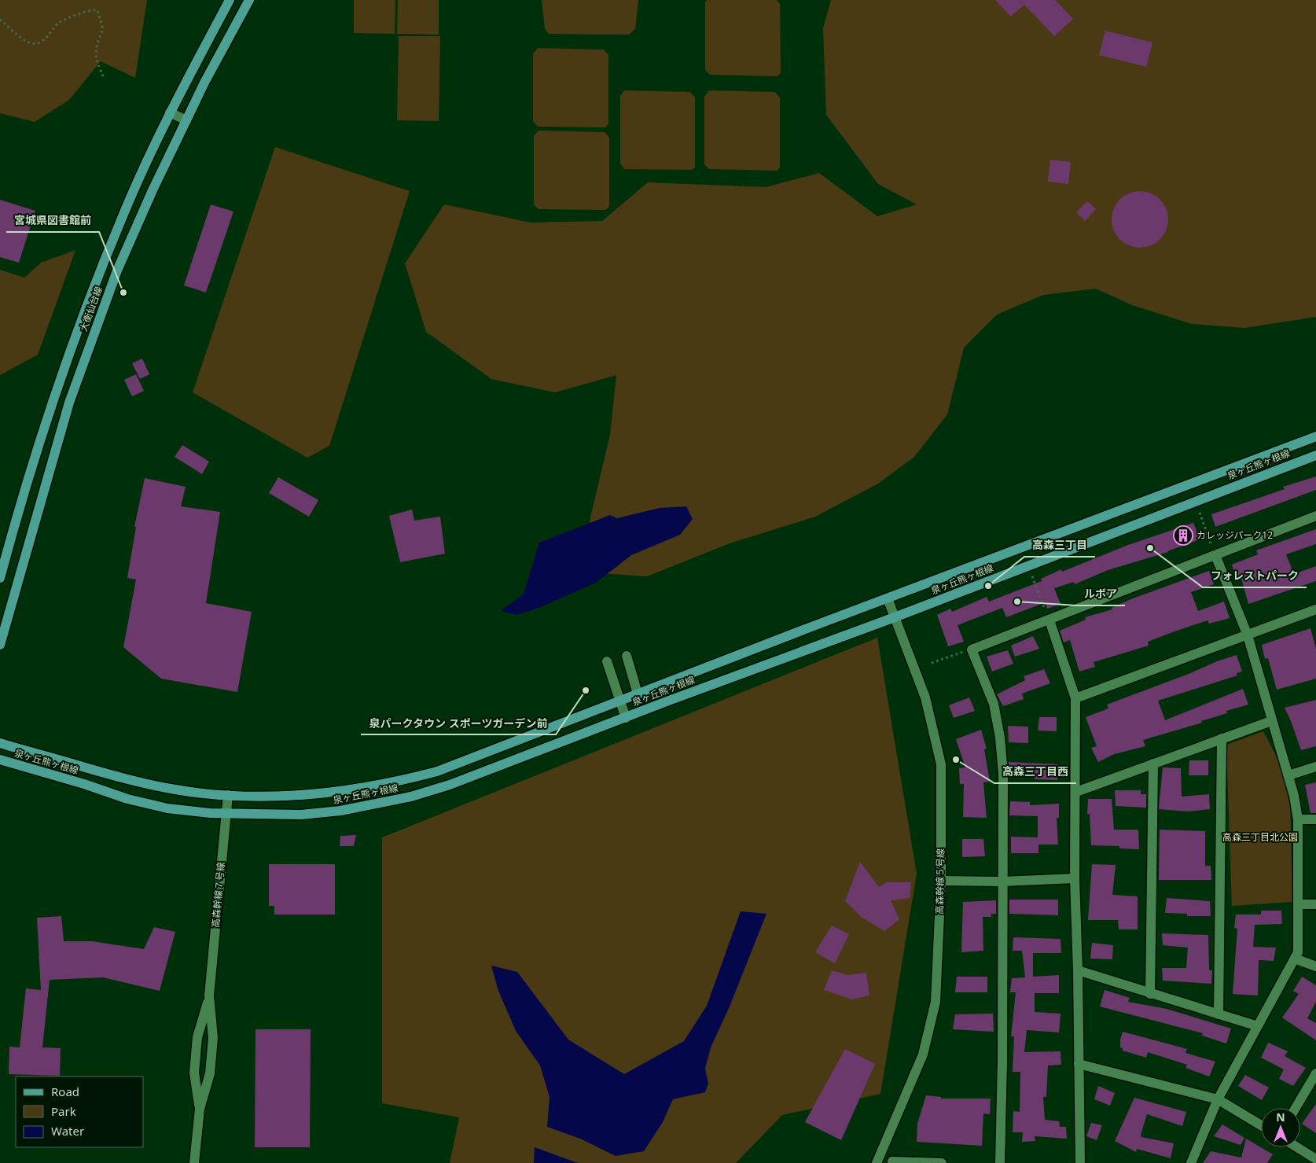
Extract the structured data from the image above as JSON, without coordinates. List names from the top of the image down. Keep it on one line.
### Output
{"streets":{"main road":["大衡仙台線","泉ヶ丘熊ヶ根線"],"street":["高森幹線５号線","高森幹線７号線"]},"crossings":[["泉ヶ丘熊ヶ根線","高森幹線５号線"],["泉ヶ丘熊ヶ根線","高森幹線７号線"]],"parks":["高森三丁目北公園"],"places":{"other":["宮城県図書館前","フォレストパーク","高森三丁目","ルボア","泉パークタウン スポーツガーデン前","高森三丁目西"],"building":["カレッジパーク12"]},"legend":["Road","Park","Water"],"north":"top"}
